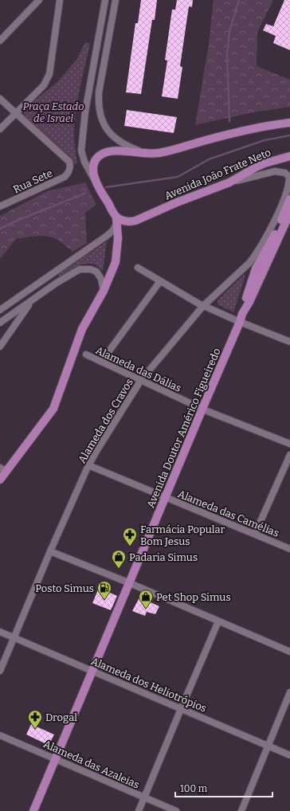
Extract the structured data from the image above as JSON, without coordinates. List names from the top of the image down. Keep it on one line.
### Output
{"streets":{"main road":["Avenida João Frate Neto","Avenida Doutor Américo Figueiredo"],"street":["Rua Sete","Alameda das Dálias","Alameda dos Cravos","Alameda das Camélias","Alameda dos Heliotrópios","Alameda das Azaleias"]},"crossings":[["Avenida João Frate Neto","Alameda dos Cravos"],["Alameda das Dálias","Alameda dos Cravos"],["Alameda das Dálias","Avenida Doutor Américo Figueiredo"],["Alameda dos Cravos","Alameda das Camélias"],["Alameda dos Cravos","Alameda dos Heliotrópios"],["Avenida Doutor Américo Figueiredo","Alameda das Camélias"],["Avenida Doutor Américo Figueiredo","Alameda dos Heliotrópios"],["Avenida Doutor Américo Figueiredo","Alameda das Azaleias"]],"parks":["Praça Estado de Israel"],"places":{"pharmacy":["Farmácia Popular Bom Jesus","Drogal"],"shop":["Padaria Simus","Pet Shop Simus"],"fuel station":["Posto Simus"]},"scale_bar":"100 m"}
